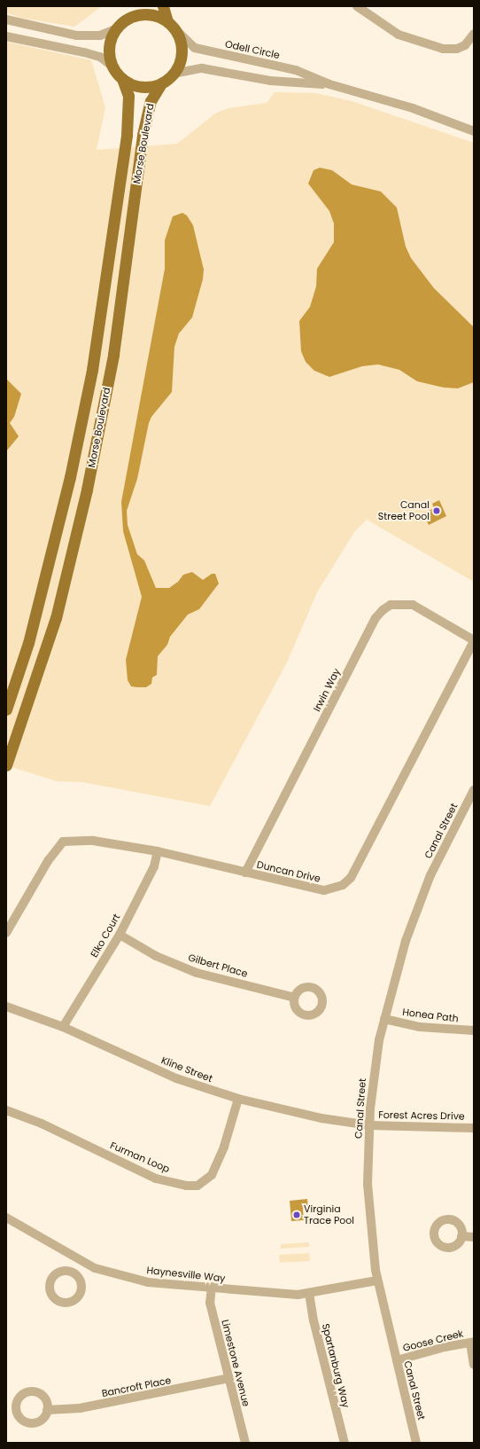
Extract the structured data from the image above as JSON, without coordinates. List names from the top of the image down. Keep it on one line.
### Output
{"streets":{"main road":["Morse Boulevard"],"street":["Odell Circle","Irwin Way","Canal Street","Duncan Drive","Elko Court","Gilbert Place","Honea Path","Kline Street","Forest Acres Drive","Furman Loop","Haynesville Way","Goose Creek","Limestone Avenue","Spartanburg Way","Bancroft Place"]},"crossings":[["Odell Circle","Morse Boulevard"],["Irwin Way","Duncan Drive"],["Canal Street","Honea Path"],["Canal Street","Kline Street"],["Canal Street","Forest Acres Drive"],["Canal Street","Haynesville Way"],["Canal Street","Goose Creek"],["Duncan Drive","Elko Court"],["Elko Court","Gilbert Place"],["Elko Court","Kline Street"],["Kline Street","Forest Acres Drive"],["Kline Street","Furman Loop"],["Haynesville Way","Limestone Avenue"],["Haynesville Way","Spartanburg Way"],["Limestone Avenue","Bancroft Place"]],"places":["Canal Street Pool","Virginia Trace Pool"]}
